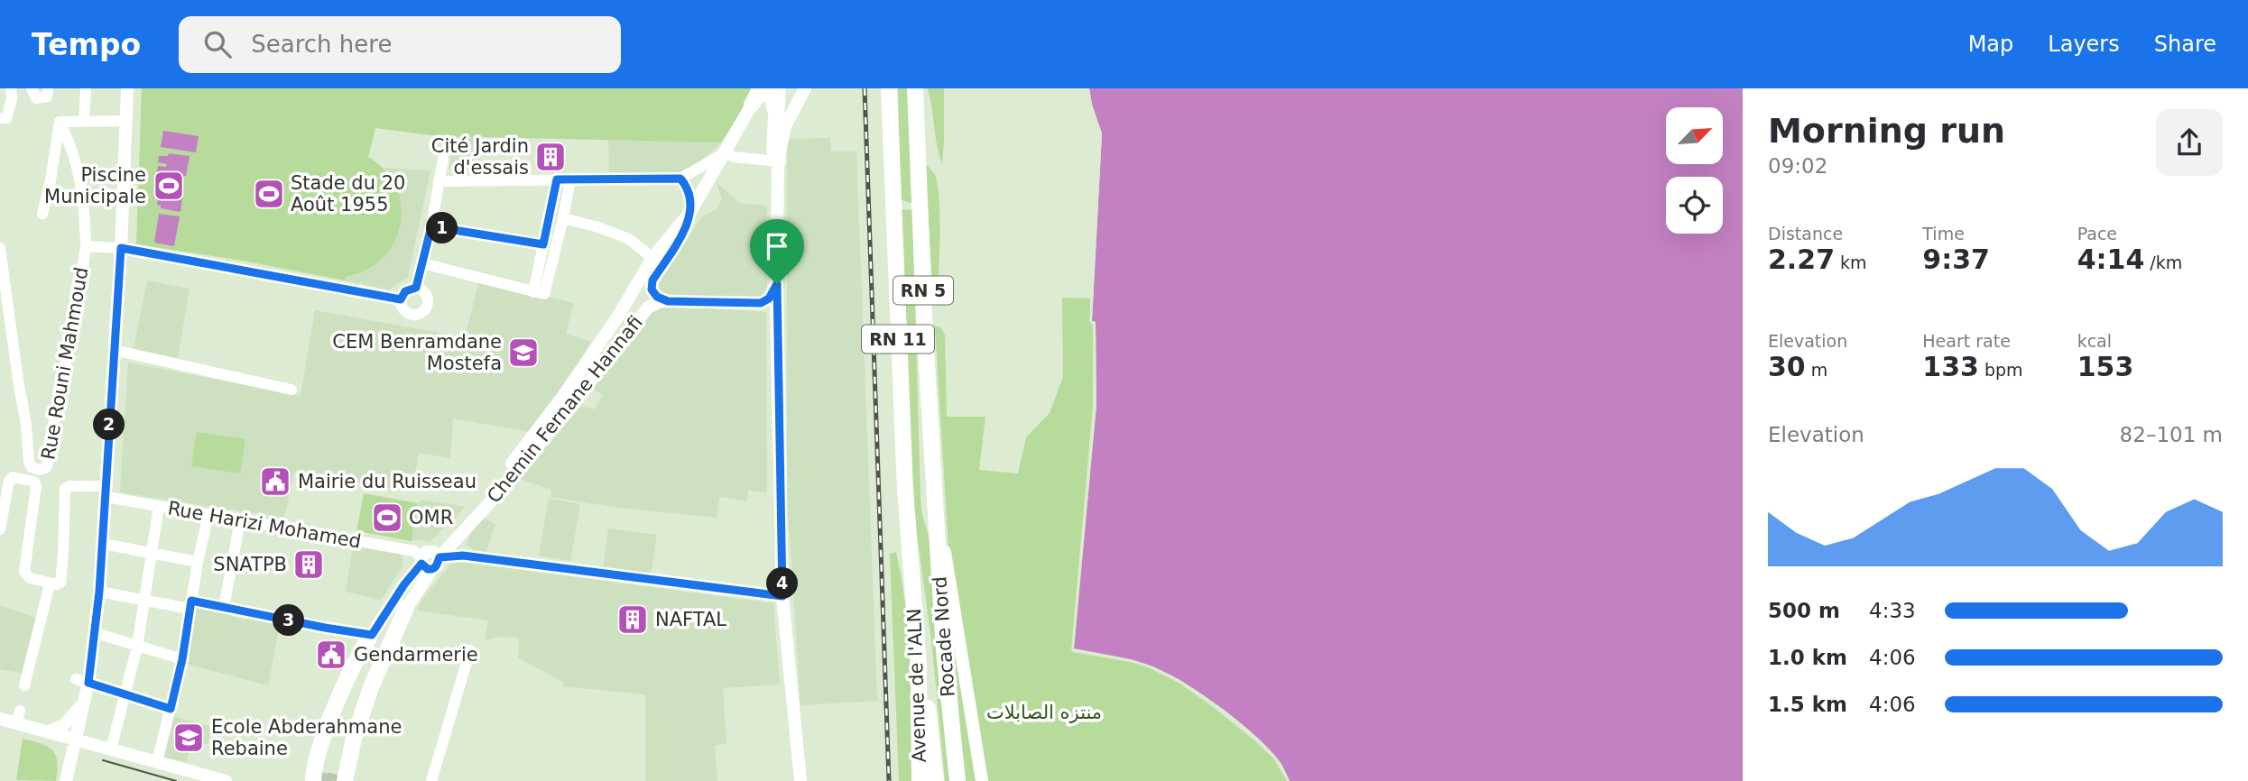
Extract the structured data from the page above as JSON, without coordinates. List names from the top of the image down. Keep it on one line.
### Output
{"streets":{"highway":["RN 5","RN 11","Rocade Nord","Avenue de l'ALN"],"main road":["Chemin Fernane Hannafi"],"street":["Rue Rouni Mahmoud","Rue Harizi Mohamed"]},"crossings":[["RN 5","Rocade Nord"],["RN 11","Rocade Nord"],["RN 11","Avenue de l'ALN"],["Chemin Fernane Hannafi","Rue Harizi Mohamed"],["Rocade Nord","Avenue de l'ALN"]],"parks":["منتزه الصابلات"],"places":{"building":["Cité Jardin d'essais","SNATPB","NAFTAL"],"sports":["Piscine Municipale","Stade du 20 Août 1955","OMR"],"school or university":["CEM Benramdane Mostefa","Ecole Abderahmane Rebaine"],"public building":["Mairie du Ruisseau","Gendarmerie"]},"north":"top right","page":{"header":"Tempo","search":"Search here","nav":["Map","Layers","Share"],"heading":["Morning run","09:02"],"stats":[["Distance","2.27 km"],["Time","9:37"],["Pace","4:14 /km"],["Elevation","30 m"],["Heart rate","133 bpm"],["kcal","153"]],"pins":["1","2","4","3"],"chart":["Elevation","82–101 m"],"list":[{"name":"500 m","note":"4:33"},{"name":"1.0 km","note":"4:06"},{"name":"1.5 km","note":"4:06"}]}}
